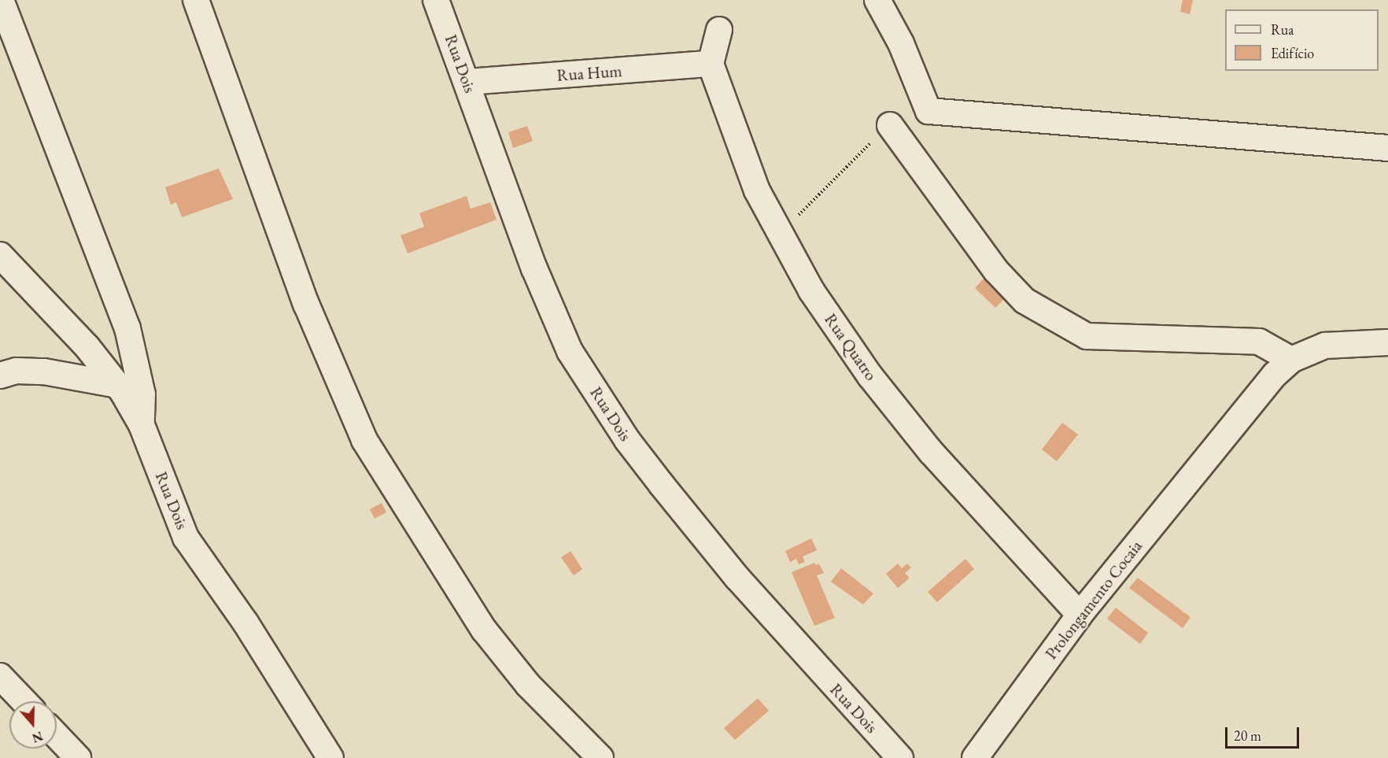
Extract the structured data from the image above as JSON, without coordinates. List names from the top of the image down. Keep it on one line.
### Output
{"streets":{"street":["Rua Dois","Rua Hum","Rua Quatro","Prolongamento Cocaia"]},"crossings":[["Rua Dois","Rua Hum"],["Rua Hum","Rua Quatro"],["Rua Quatro","Prolongamento Cocaia"]],"legend":["Rua","Edifício"],"scale_bar":"20 m","north":"bottom"}
